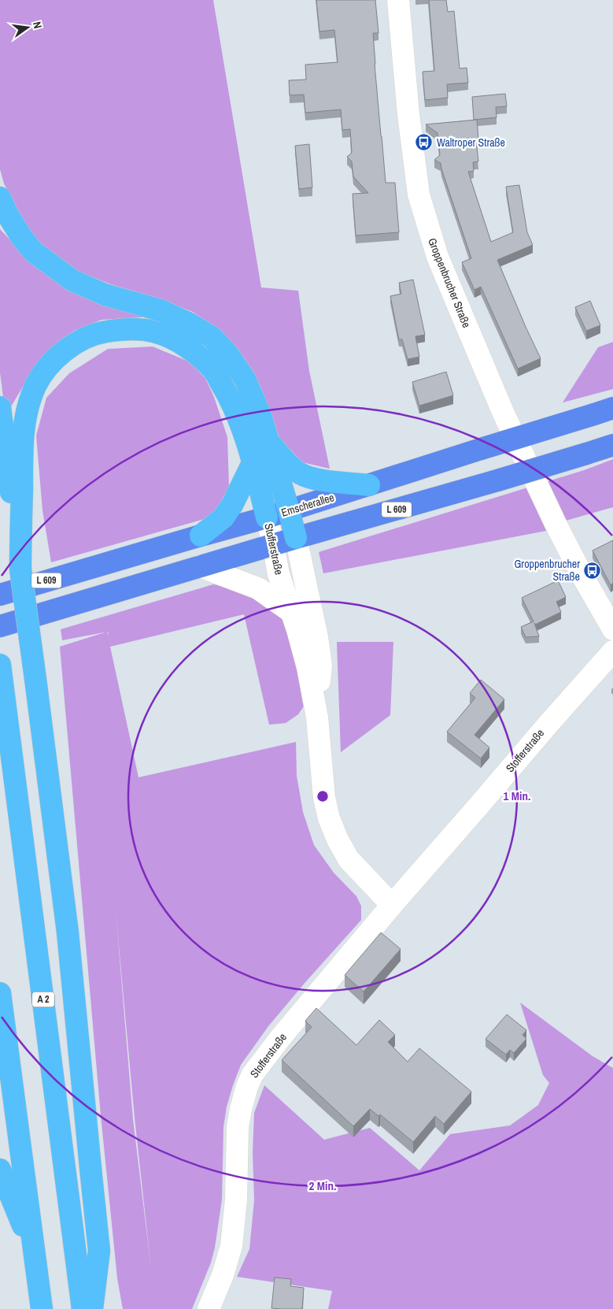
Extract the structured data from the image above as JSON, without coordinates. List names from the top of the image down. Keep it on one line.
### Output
{"streets":{"highway":["A 2"],"main road":["Emscherallee","L 609"],"street":["Groppenbrucher Straße","Stofferstraße"]},"crossings":[["Emscherallee","Stofferstraße"],["L 609","Stofferstraße"]],"places":{"bus stop":["Waltroper Straße","Groppenbrucher Straße"]},"north":"right","rings":["1 Min.","2 Min."]}
